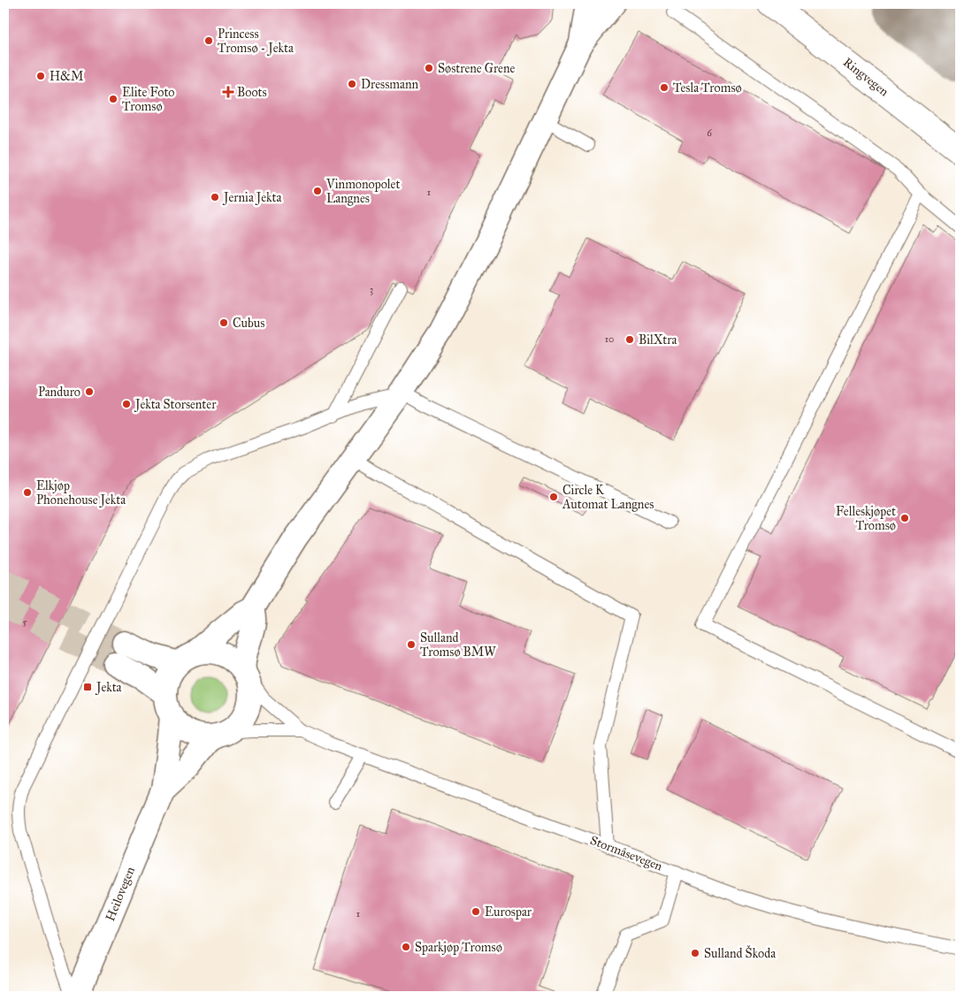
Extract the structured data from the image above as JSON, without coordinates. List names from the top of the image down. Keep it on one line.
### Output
{"streets":{"street":["Ringvegen","Heilovegen"],"lane":["Stormåsevegen"]},"places":{"other":["Princess Tromsø - Jekta","Søstrene Grene","H&M","Dressmann","Tesla Tromsø","Elite Foto Tromsø","Vinmonopolet Langnes","Jernia Jekta","Cubus","BilXtra","Panduro","Jekta Storsenter","Elkjøp Phonehouse Jekta","Circle K Automat Langnes","Felleskjøpet Tromsø","Sulland Tromsø BMW","Eurospar","Sparkjøp Tromsø","Sulland Škoda"],"health":["Boots"],"transit":["Jekta"]},"house_numbers":["6","1","3","10","5","1"]}
